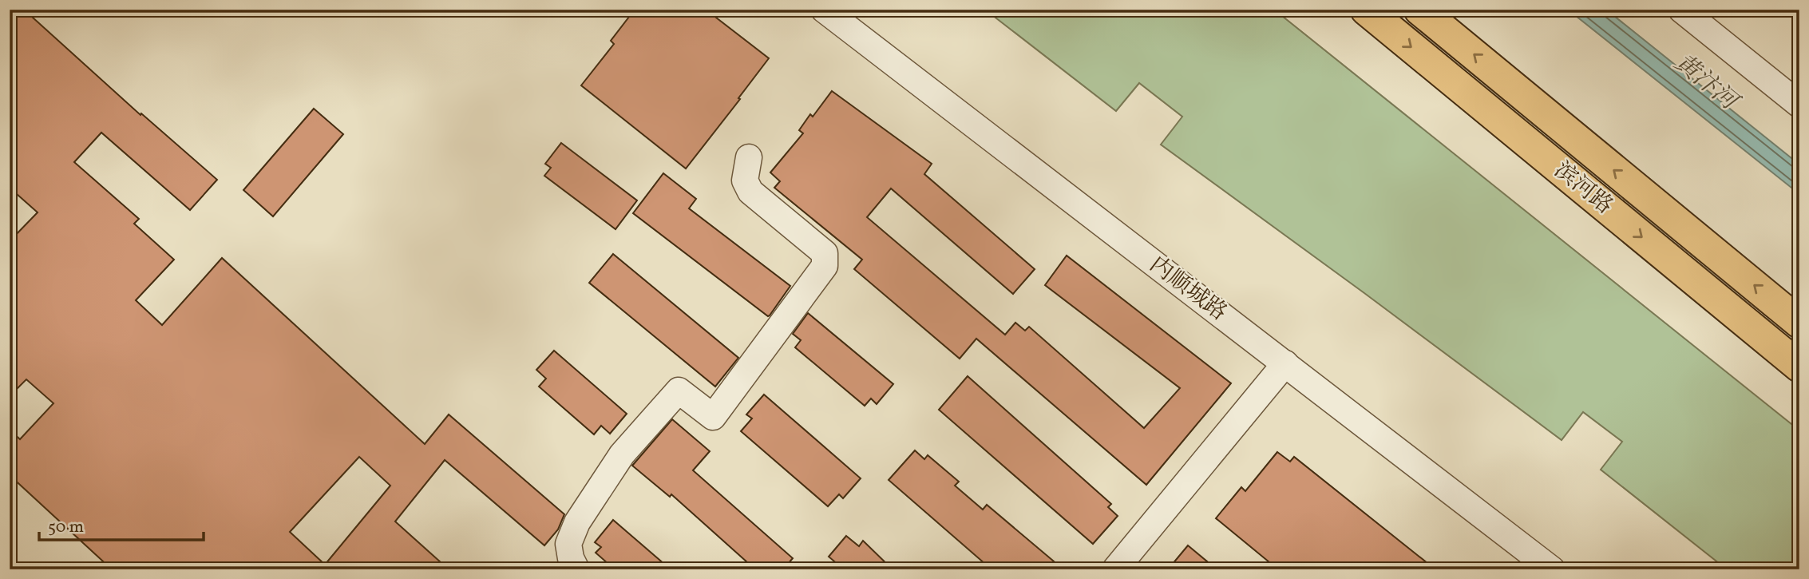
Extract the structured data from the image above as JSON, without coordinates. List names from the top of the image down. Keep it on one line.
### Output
{"streets":{"main road":["滨河路"],"street":["内顺城路"]},"water":["黄汴河"],"scale_bar":"50 m"}
